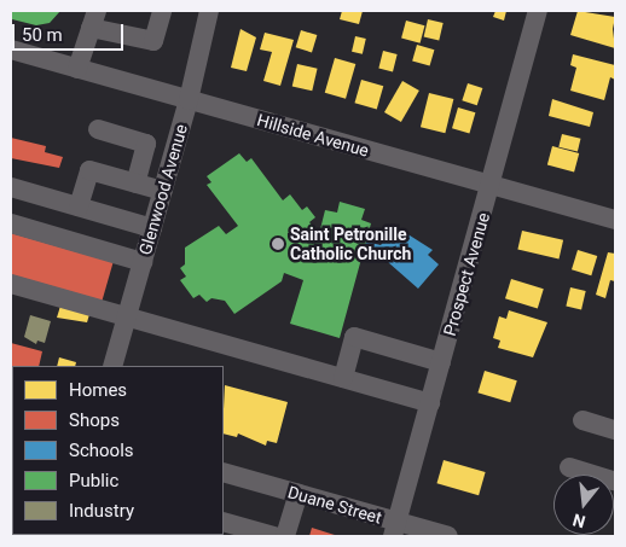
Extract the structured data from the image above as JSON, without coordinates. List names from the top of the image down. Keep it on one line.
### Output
{"streets":{"street":["Hillside Avenue","Glenwood Avenue","Prospect Avenue","Duane Street"]},"crossings":[["Hillside Avenue","Glenwood Avenue"],["Hillside Avenue","Prospect Avenue"],["Prospect Avenue","Duane Street"]],"places":["Saint Petronille Catholic Church"],"legend":["Homes","Shops","Schools","Public","Industry"],"scale_bar":"50 m","north":"bottom"}
